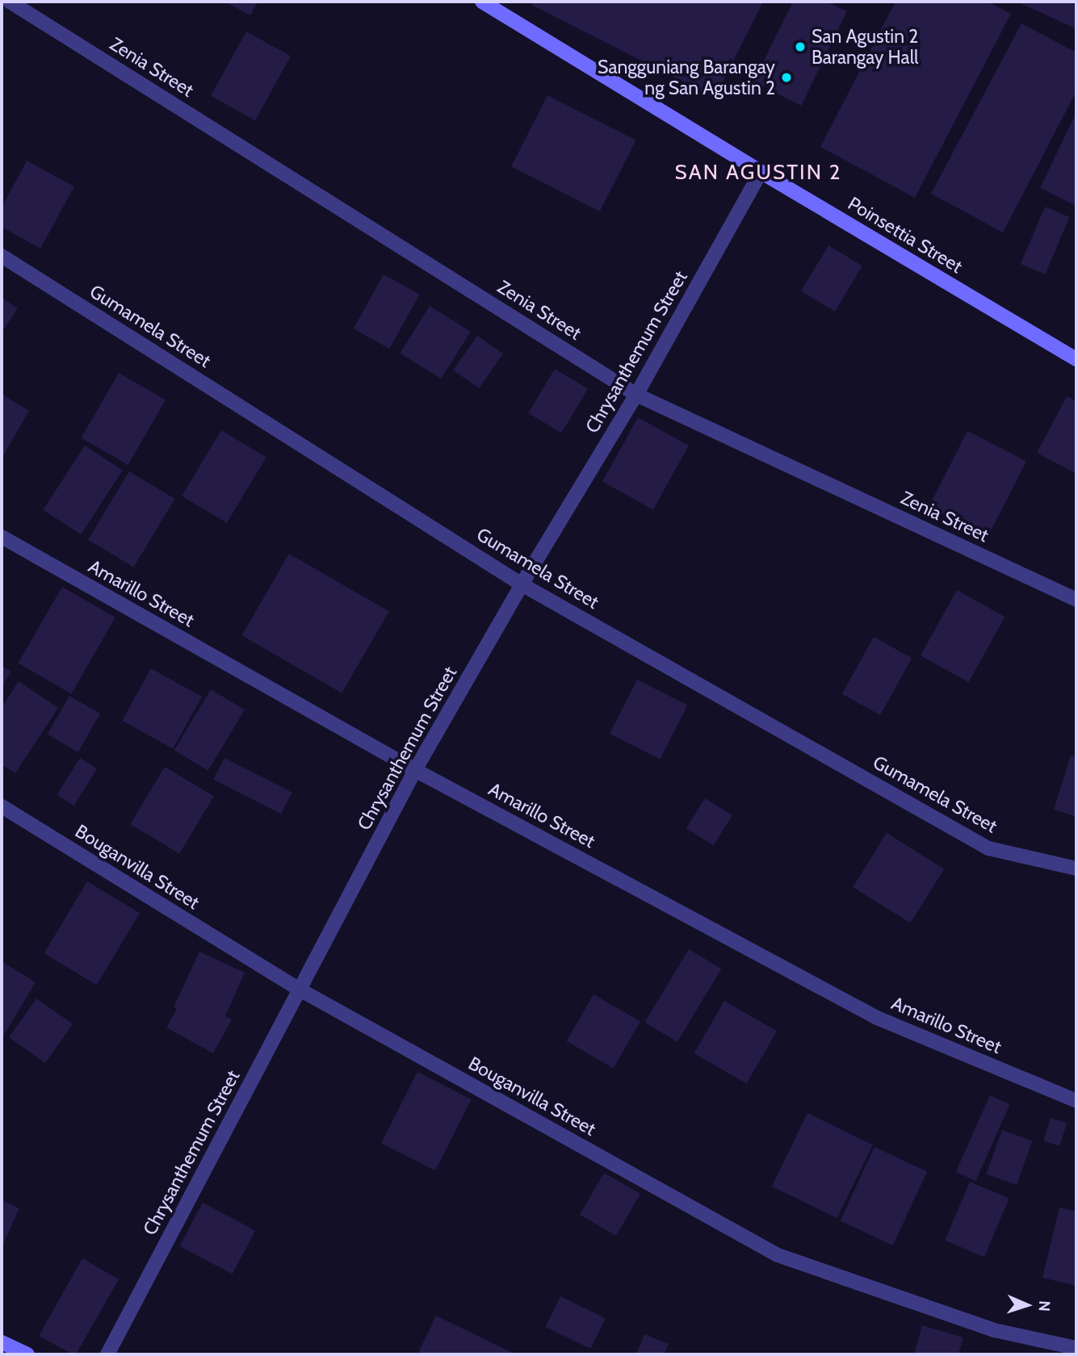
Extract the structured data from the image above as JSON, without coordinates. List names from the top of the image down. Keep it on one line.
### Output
{"streets":{"street":["Zenia Street","Poinsettia Street","Gumamela Street","Chrysanthemum Street","Amarillo Street","Bouganvilla Street"]},"crossings":[["Zenia Street","Chrysanthemum Street"],["Poinsettia Street","Chrysanthemum Street"],["Gumamela Street","Chrysanthemum Street"],["Chrysanthemum Street","Amarillo Street"],["Chrysanthemum Street","Bouganvilla Street"]],"districts":["SAN AGUSTIN 2"],"places":["San Agustin 2 Barangay Hall","Sangguniang Barangay ng San Agustin 2"],"north":"right"}
